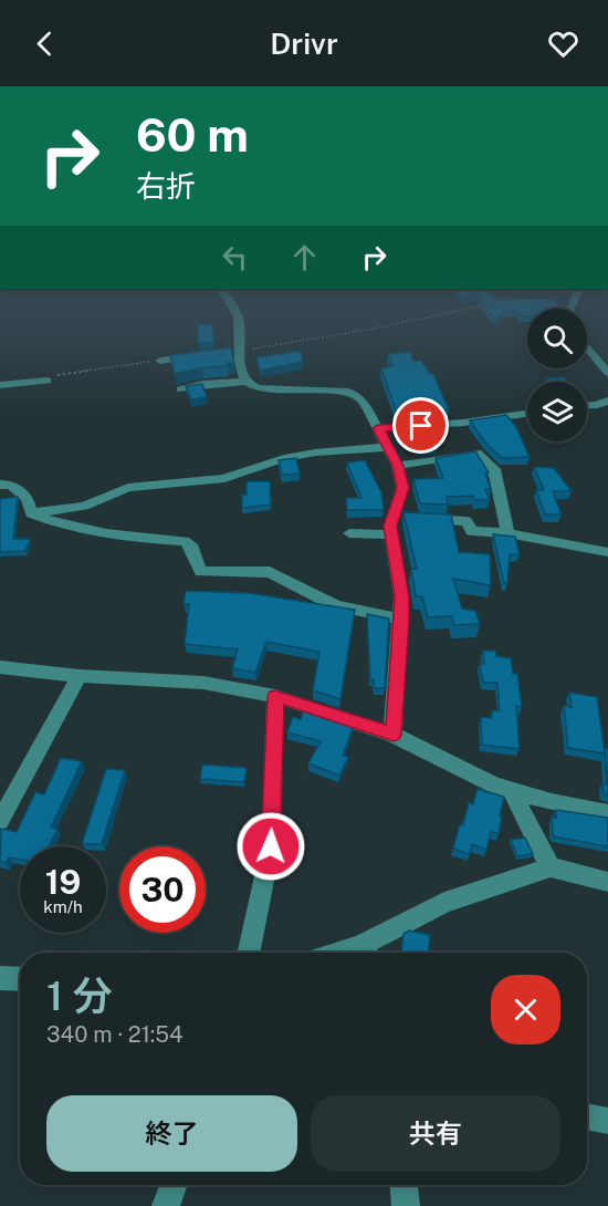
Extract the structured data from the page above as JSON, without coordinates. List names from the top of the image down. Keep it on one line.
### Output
{"page":{"header":"Drivr","turn":["60 m","右折"],"speed":"19 km/h","limit":"30","heading":["1 分","340 m · 21:54"],"buttons":["終了","共有"]}}
